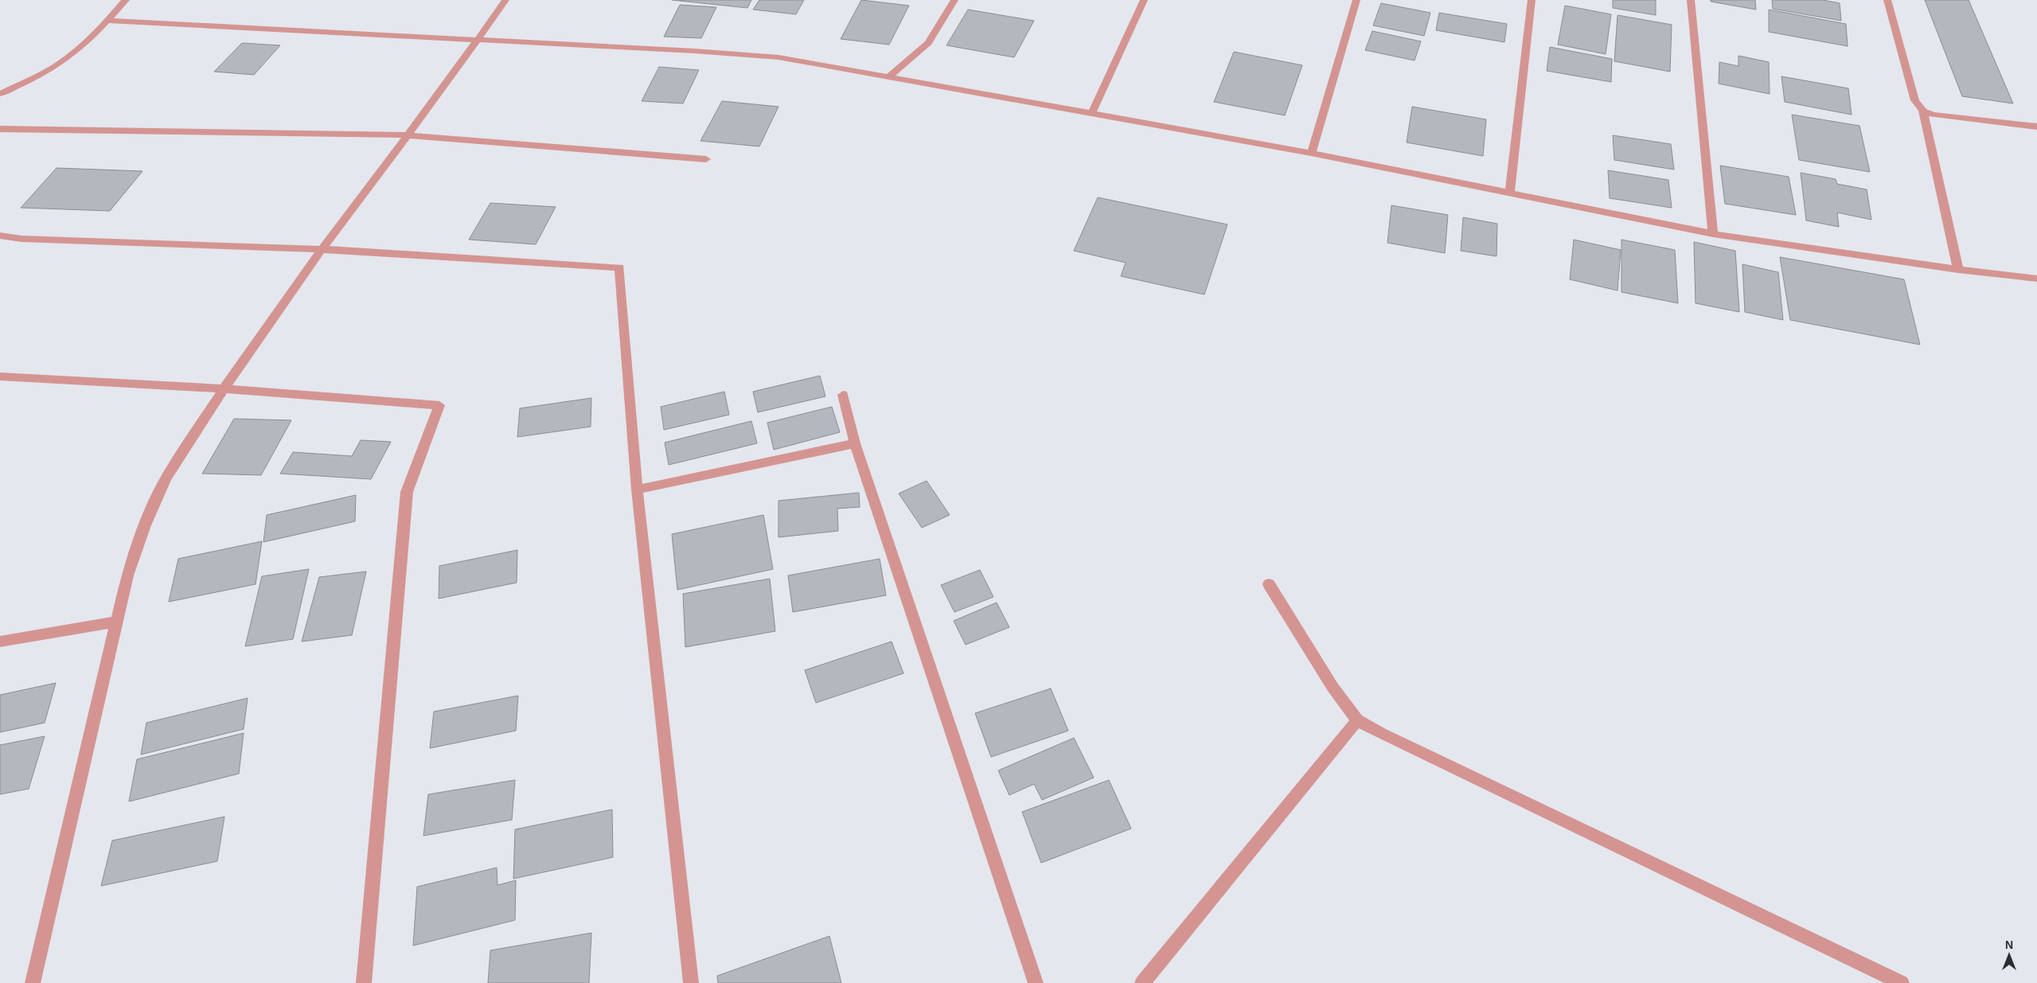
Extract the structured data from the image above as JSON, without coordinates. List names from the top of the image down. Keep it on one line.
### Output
{"north":"top"}
